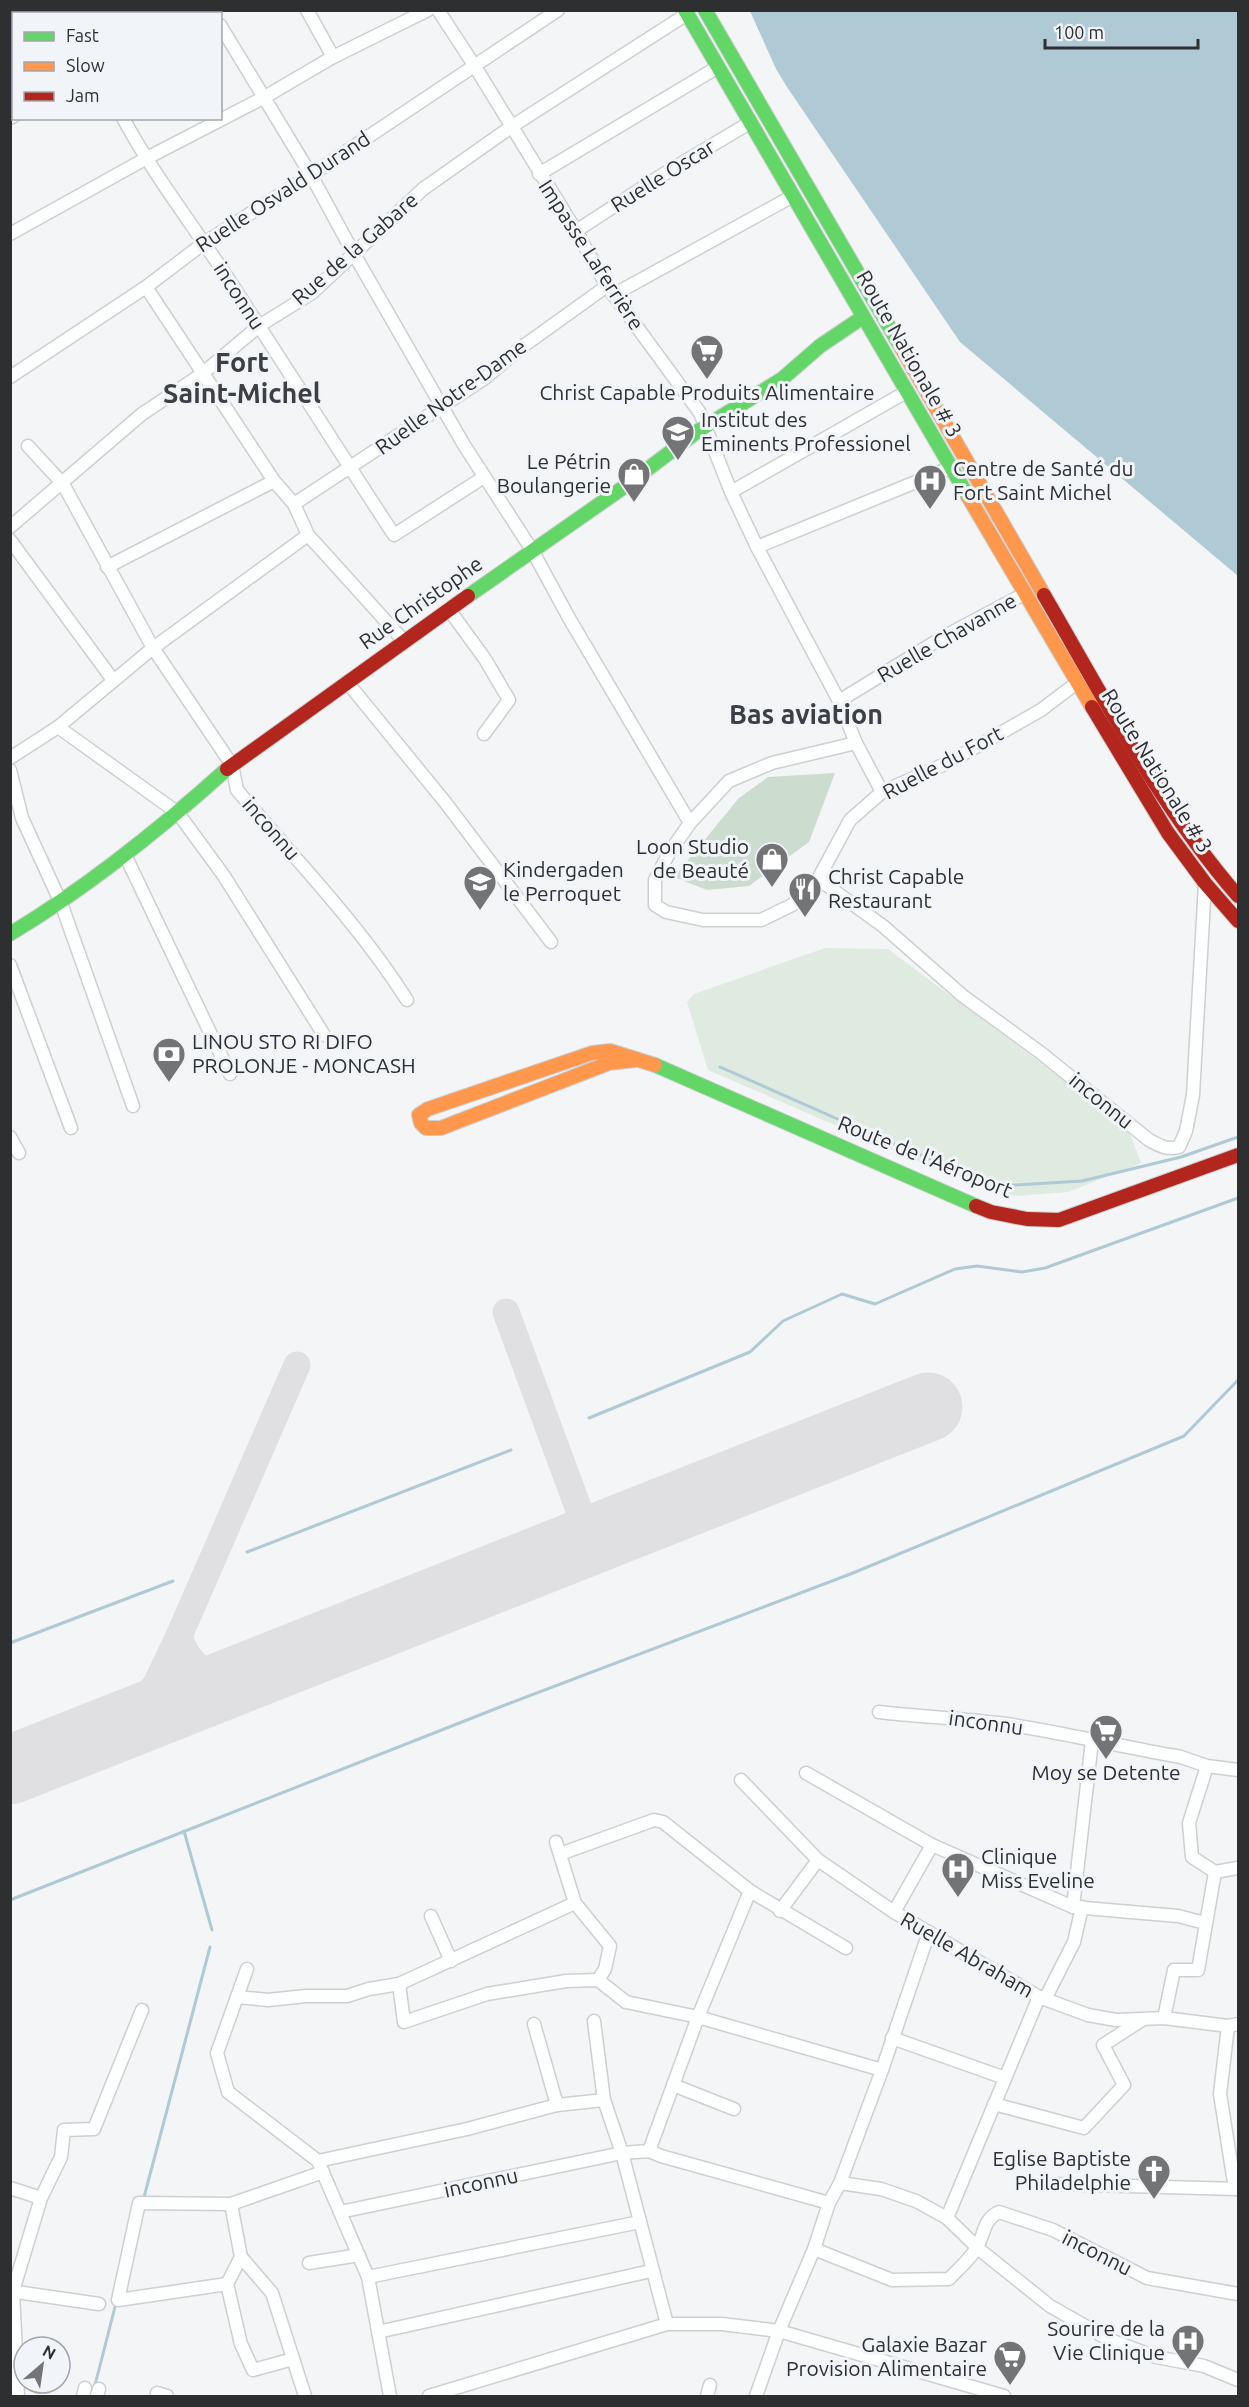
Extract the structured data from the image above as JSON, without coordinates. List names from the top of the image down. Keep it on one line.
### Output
{"streets":{"street":["Ruelle Oscar","Ruelle Osvald Durand","Rue de la Gabare","Impasse Laferrière","inconnu","Route Nationale # 3","Ruelle Notre-Dame","Rue Christophe","Ruelle Chavanne","Ruelle du Fort","Route de l'Aéroport","Ruelle Abraham"]},"crossings":[["Ruelle Oscar","Impasse Laferrière"],["Ruelle Oscar","Route Nationale # 3"],["Ruelle Osvald Durand","Impasse Laferrière"],["Ruelle Osvald Durand","inconnu"],["Rue de la Gabare","Impasse Laferrière"],["Rue de la Gabare","inconnu"],["Rue de la Gabare","Route Nationale # 3"],["Impasse Laferrière","Ruelle Notre-Dame"],["Impasse Laferrière","Rue Christophe"],["Impasse Laferrière","Ruelle Chavanne"],["Impasse Laferrière","Ruelle du Fort"],["inconnu","Route Nationale # 3"],["inconnu","Ruelle Notre-Dame"],["inconnu","Rue Christophe"],["inconnu","Ruelle du Fort"],["Route Nationale # 3","Ruelle Notre-Dame"],["Route Nationale # 3","Rue Christophe"],["Route Nationale # 3","Ruelle Chavanne"],["Route Nationale # 3","Ruelle du Fort"]],"districts":["Fort Saint-Michel","Bas aviation"],"places":{"supermarket":["Christ Capable Produits Alimentaire","Moy se Detente","Galaxie Bazar Provision Alimentaire"],"school or university":["Institut des Eminents Professionel","Kindergaden le Perroquet"],"shop":["Le Pétrin Boulangerie","Loon Studio de Beauté"],"hospital":["Centre de Santé du Fort Saint Michel","Clinique Miss Eveline","Sourire de la Vie Clinique"],"restaurant":["Christ Capable Restaurant"],"bank":["LINOU STO RI DIFO PROLONJE - MONCASH"],"church":["Eglise Baptiste Philadelphie"]},"legend":["Fast","Slow","Jam"],"scale_bar":"100 m","north":"top right"}
